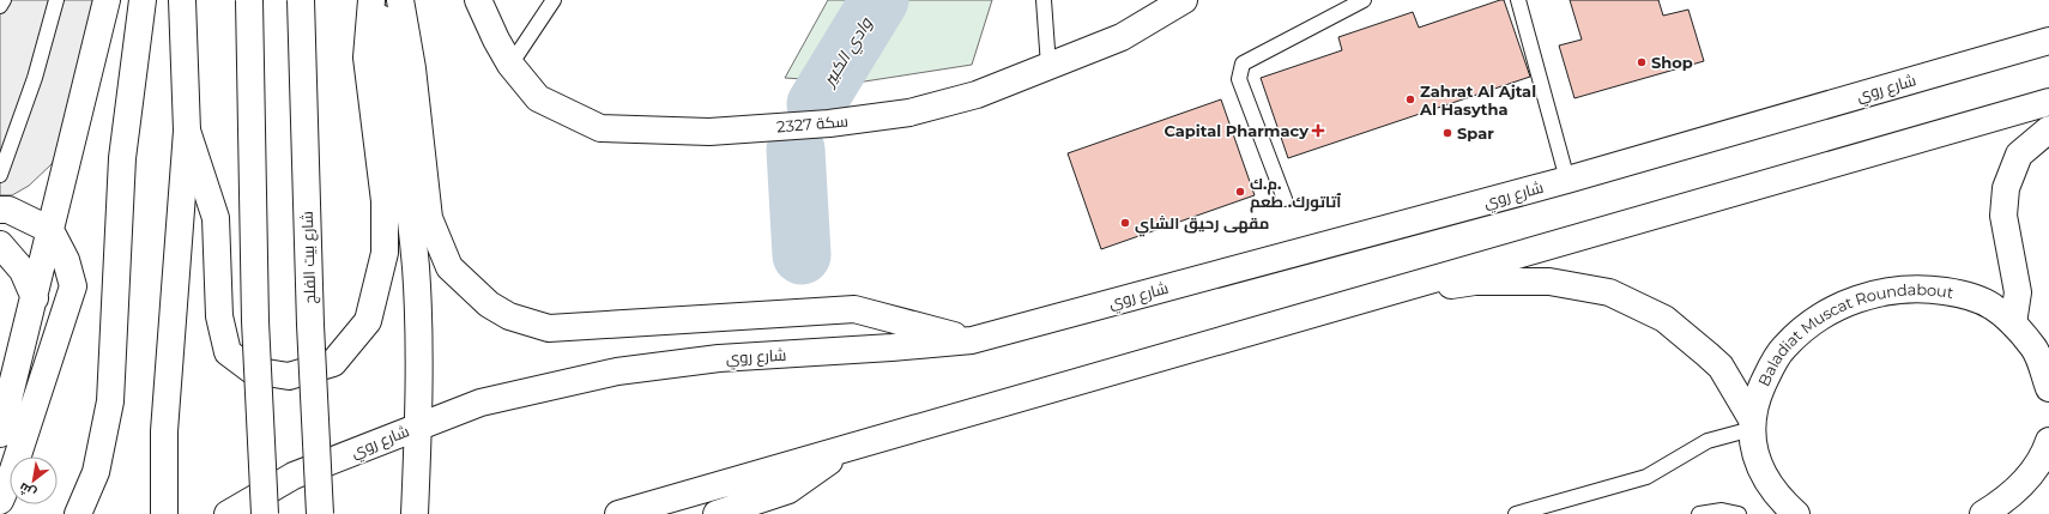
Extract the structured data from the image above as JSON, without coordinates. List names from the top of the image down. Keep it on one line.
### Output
{"streets":{"main road":["شارع روي","سكة 2327","شارع بيت الفلج","Baladiat Muscat Roundabout"]},"water":["وادي الكبير"],"places":{"other":["Shop","Zahrat Al Ajtal Al Hasytha","Spar","م.ك. ٱتاتورك. طعم","مقهى رحيق الشاي"],"health":["Capital Pharmacy"]},"north":"bottom left"}
